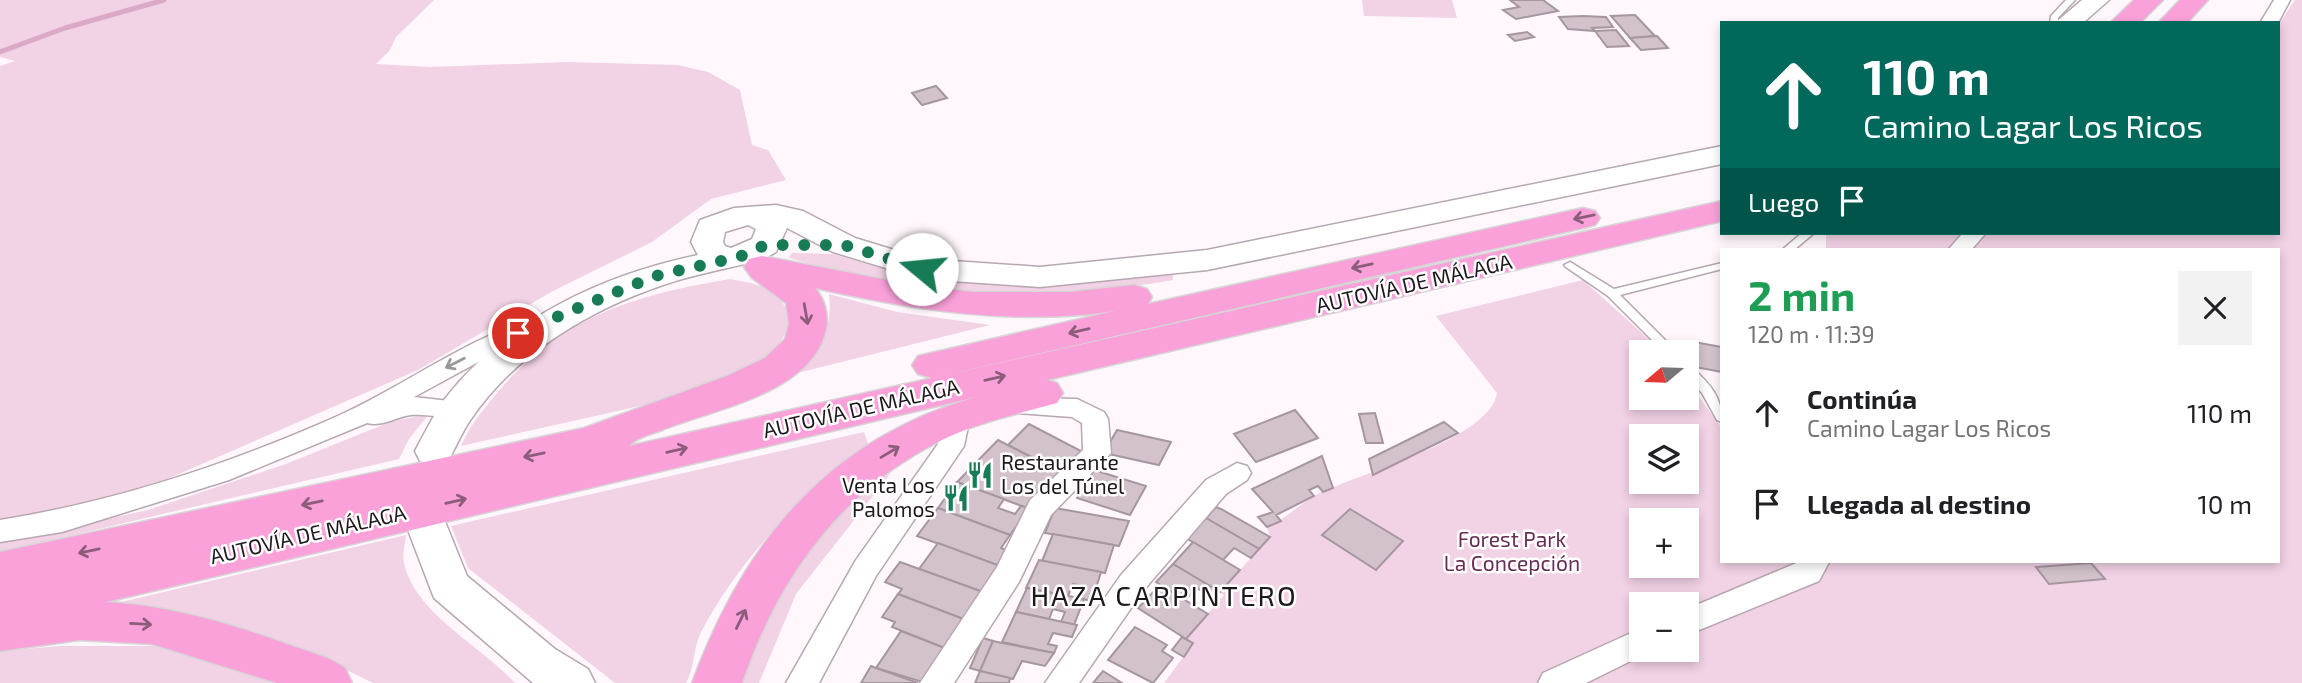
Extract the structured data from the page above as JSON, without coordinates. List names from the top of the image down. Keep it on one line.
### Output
{"streets":{"highway":["AUTOVÍA DE MÁLAGA"]},"districts":["HAZA CARPINTERO"],"parks":["Forest Park La Concepción"],"places":{"restaurant":["Restaurante Los del Túnel","Venta Los Palomos"]},"north":"left","page":{"turn":["110 m","Camino Lagar Los Ricos"],"then":"Luego","heading":["2 min","120 m · 11:39"],"map_buttons":["+","−"],"list":[{"name":"Continúa","note":"Camino Lagar Los Ricos","value":"110 m"},{"name":"Llegada al destino","value":"10 m"}]}}
